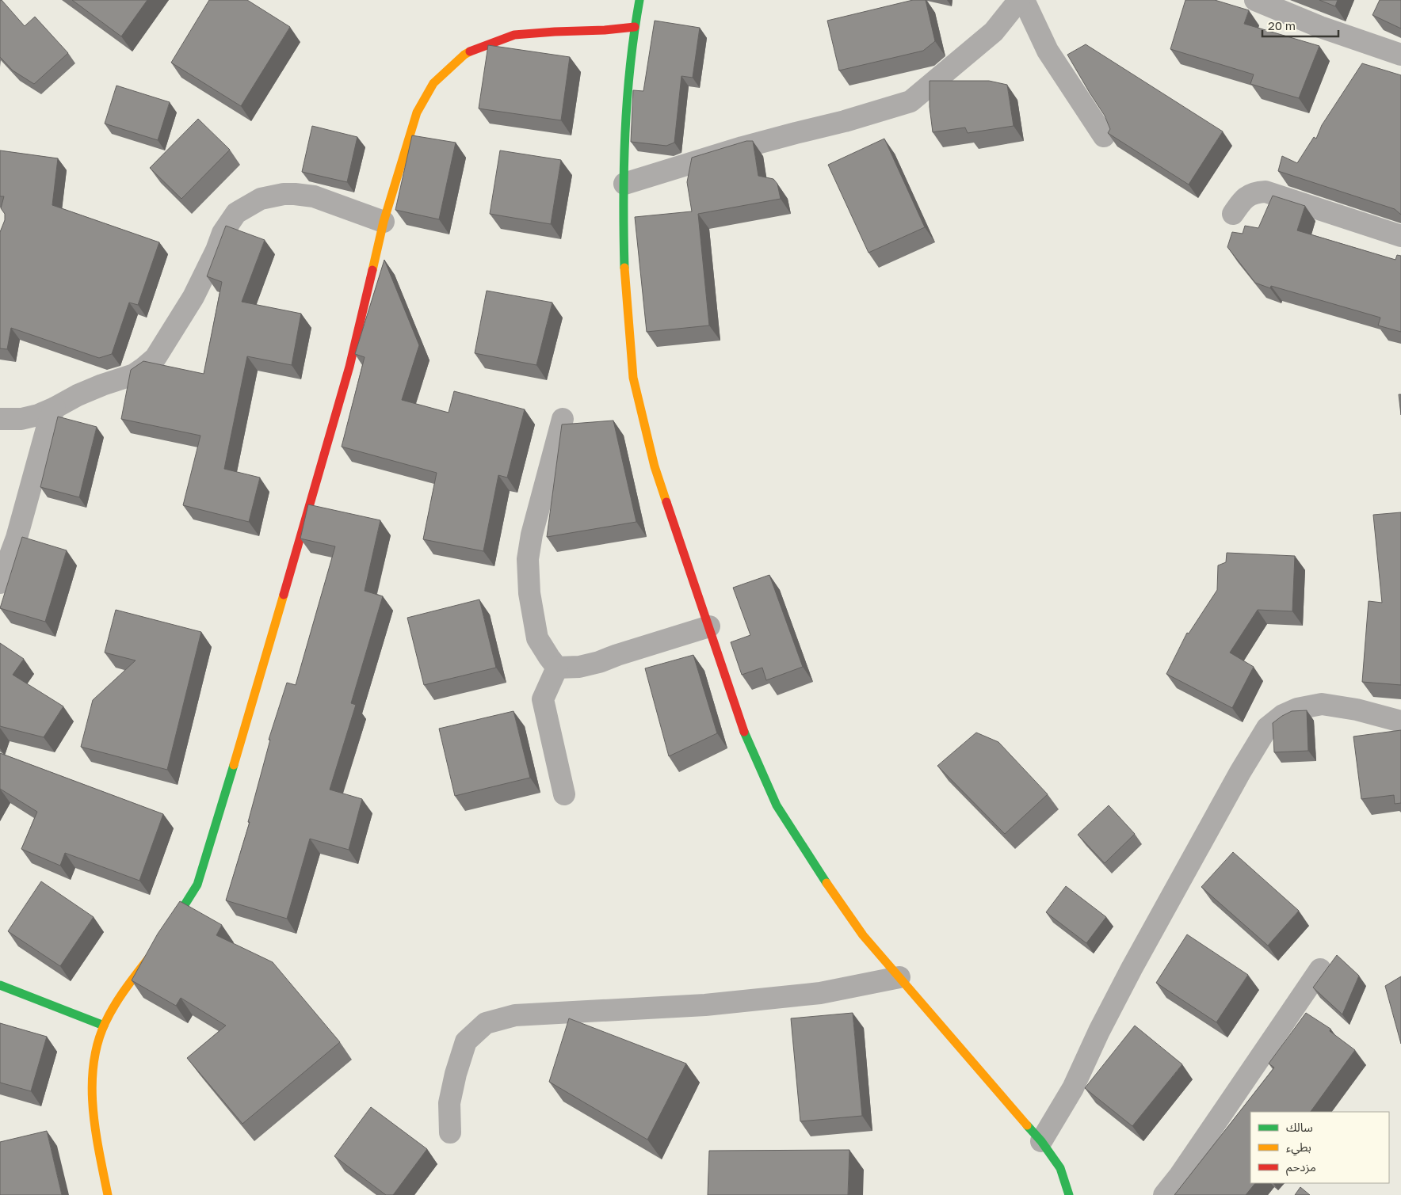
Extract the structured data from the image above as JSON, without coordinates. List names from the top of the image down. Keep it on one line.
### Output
{"legend":["سالك","بطيء","مزدحم"],"scale_bar":"20 m"}
